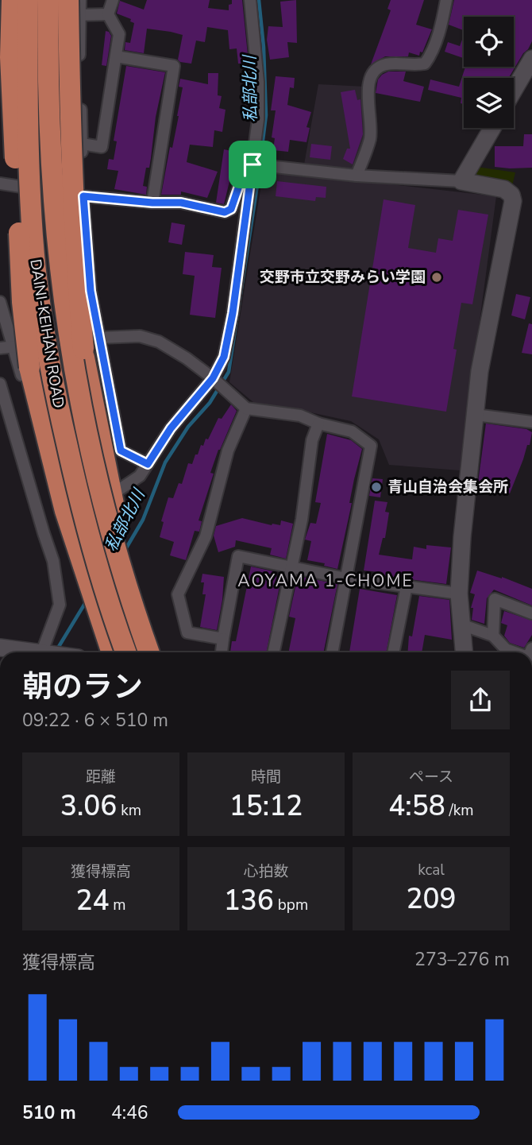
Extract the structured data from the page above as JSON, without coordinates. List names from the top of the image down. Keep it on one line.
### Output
{"streets":{"highway":["DAINI-KEIHAN ROAD"]},"districts":["AOYAMA 1-CHOME"],"water":["私部北川"],"places":["交野市立交野みらい学園","青山自治会集会所"],"page":{"heading":["朝のラン","09:22 · 6 × 510 m"],"stats":[["距離","3.06 km"],["時間","15:12"],["ペース","4:58 /km"],["獲得標高","24 m"],["心拍数","136 bpm"],["kcal","209"]],"chart":["獲得標高","273–276 m"],"list":[{"name":"510 m","note":"4:46"}]}}
